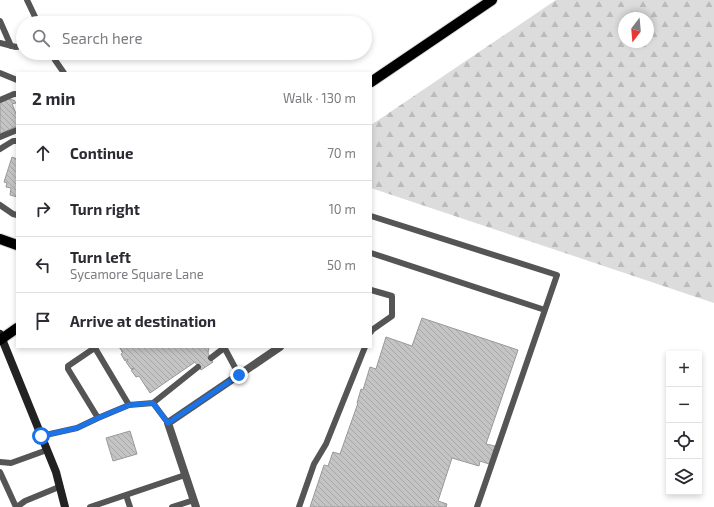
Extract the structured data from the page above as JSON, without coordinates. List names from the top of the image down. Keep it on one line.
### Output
{"north":"bottom","page":{"search":"Search here","heading":["2 min","Walk · 130 m"],"list":[["Continue","70 m"],["Turn right","10 m"],["Turn left","Sycamore Square Lane","50 m"],"Arrive at destination"],"map_buttons":["+","−"]}}
